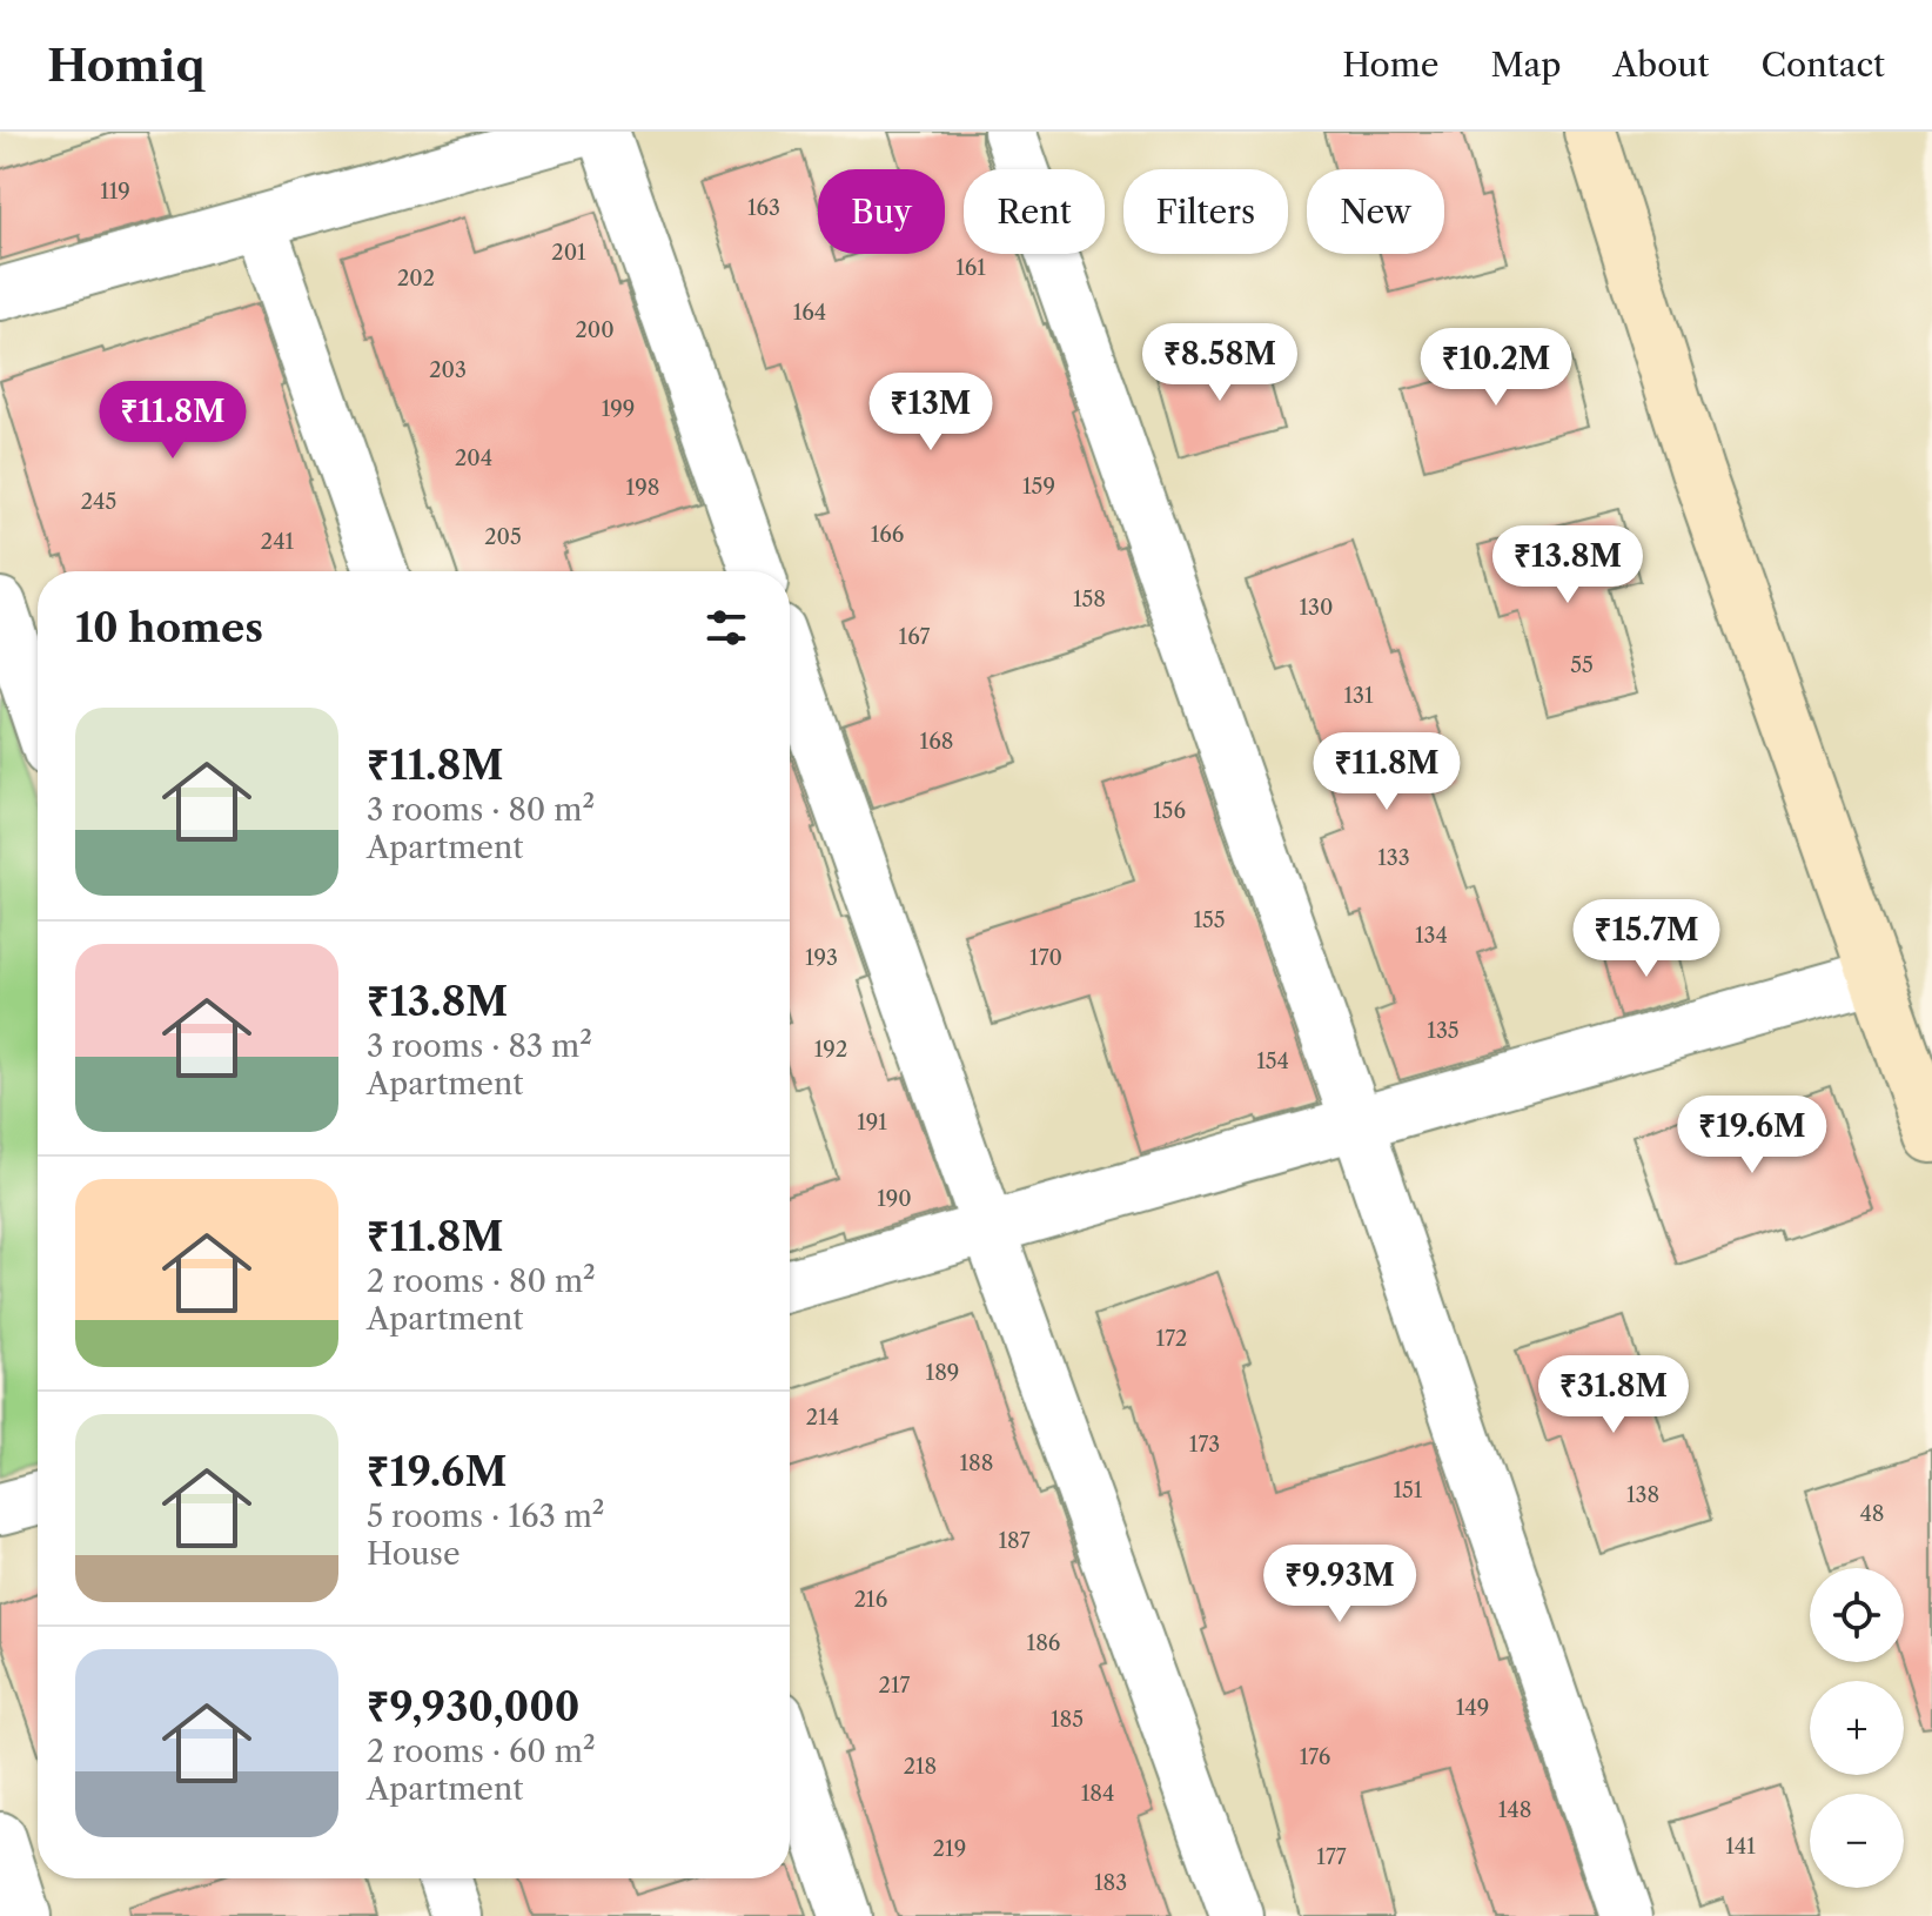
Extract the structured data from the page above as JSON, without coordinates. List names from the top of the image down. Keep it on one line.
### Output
{"house_numbers":["119","163","201","161","202","164","200","203","199","204","159","198","245","166","205","241","158","130","167","55","131","168","156","133","155","134","193","170","135","192","154","191","190","172","189","214","173","188","151","138","48","187","216","186","217","149","185","176","218","184","148","141","219","177","183"],"page":{"header":"Homiq","nav":["Home","Map","About","Contact"],"chip":["Buy","Rent","Filters","New"],"price":["₹8.58M","₹10.2M","₹13M","₹11.8M","₹13.8M","₹11.8M","₹15.7M","₹19.6M","₹31.8M","₹9.93M"],"heading":"10 homes","list":[{"name":"₹11.8M","note":"3 rooms · 80 m² · Apartment"},{"name":"₹13.8M","note":"3 rooms · 83 m² · Apartment"},{"name":"₹11.8M","note":"2 rooms · 80 m² · Apartment"},{"name":"₹19.6M","note":"5 rooms · 163 m² · House"},{"name":"₹9,930,000","note":"2 rooms · 60 m² · Apartment"}],"map_buttons":["+","−"]}}
